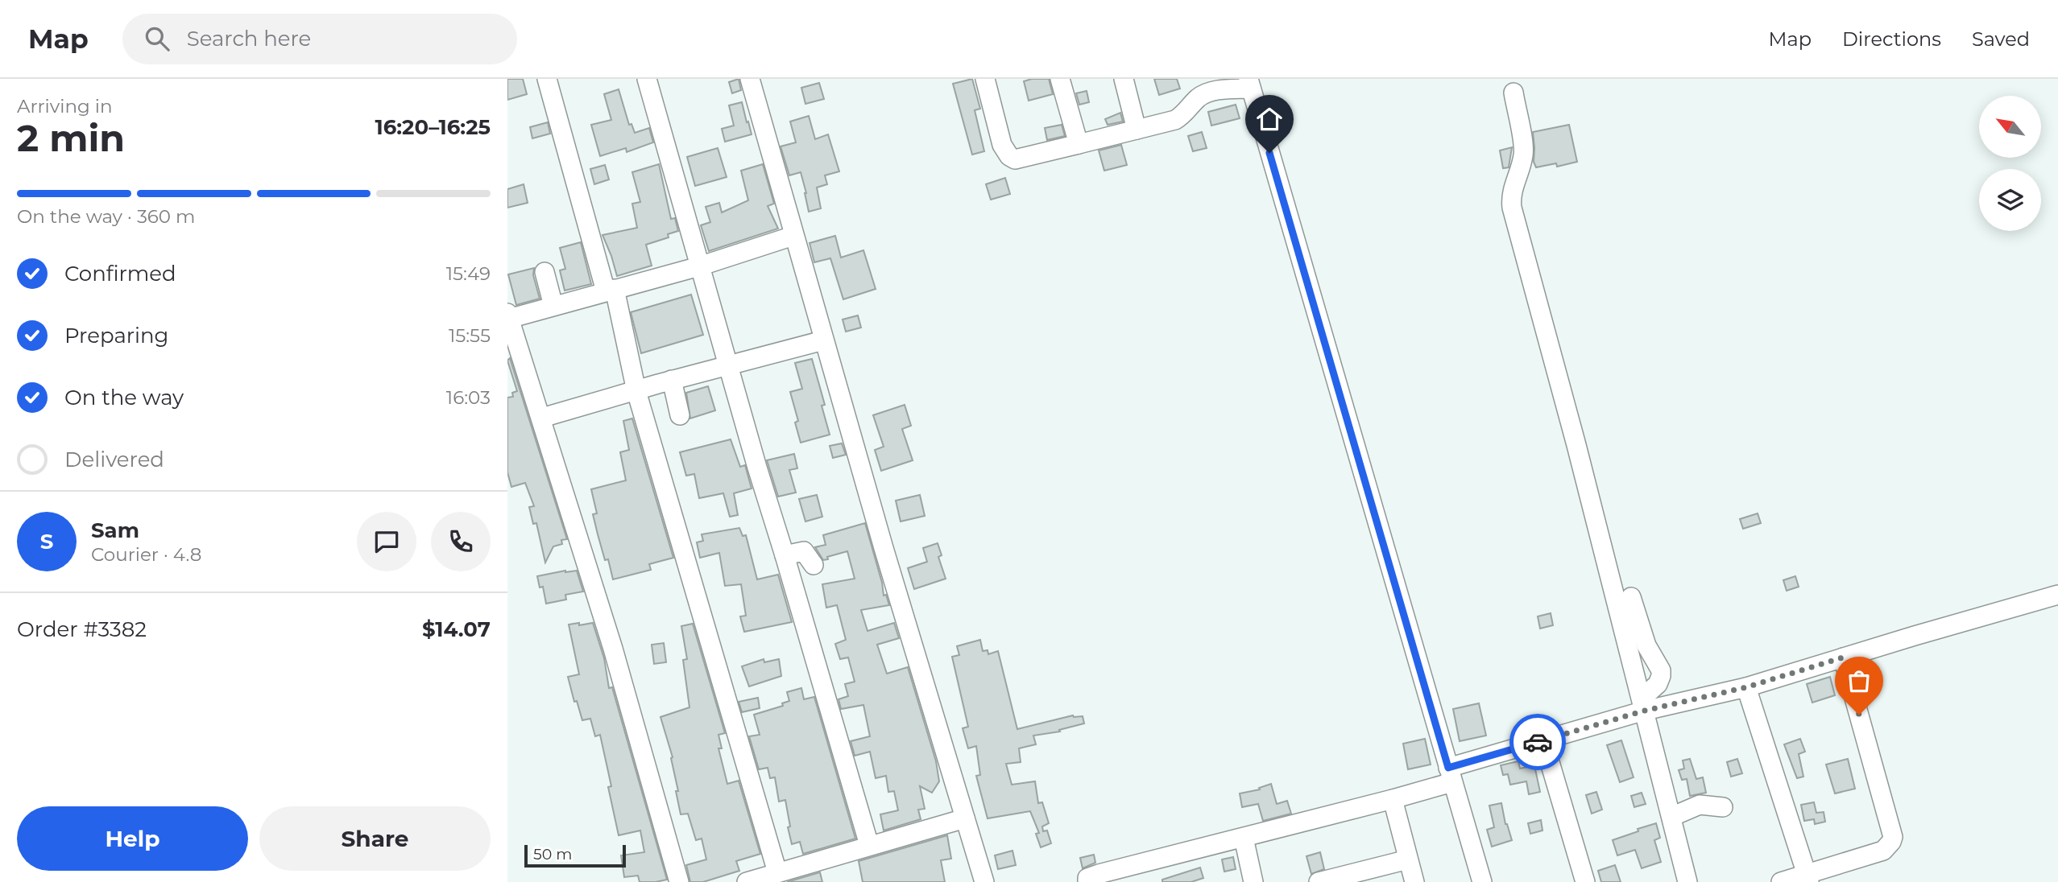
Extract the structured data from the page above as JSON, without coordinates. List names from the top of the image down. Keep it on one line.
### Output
{"scale_bar":"50 m","north":"top left","page":{"header":"Map","search":"Search here","nav":["Map","Directions","Saved"],"heading":["2 min","Arriving in","16:20–16:25"],"panel":["Sam","Courier · 4.8","Order #3382","$14.07"],"bar":"On the way · 360 m","list":[["Confirmed","15:49"],["Preparing","15:55"],["On the way","16:03"],"Delivered"],"round":"S","buttons":["Help","Share"],"scale":"50 m"}}
